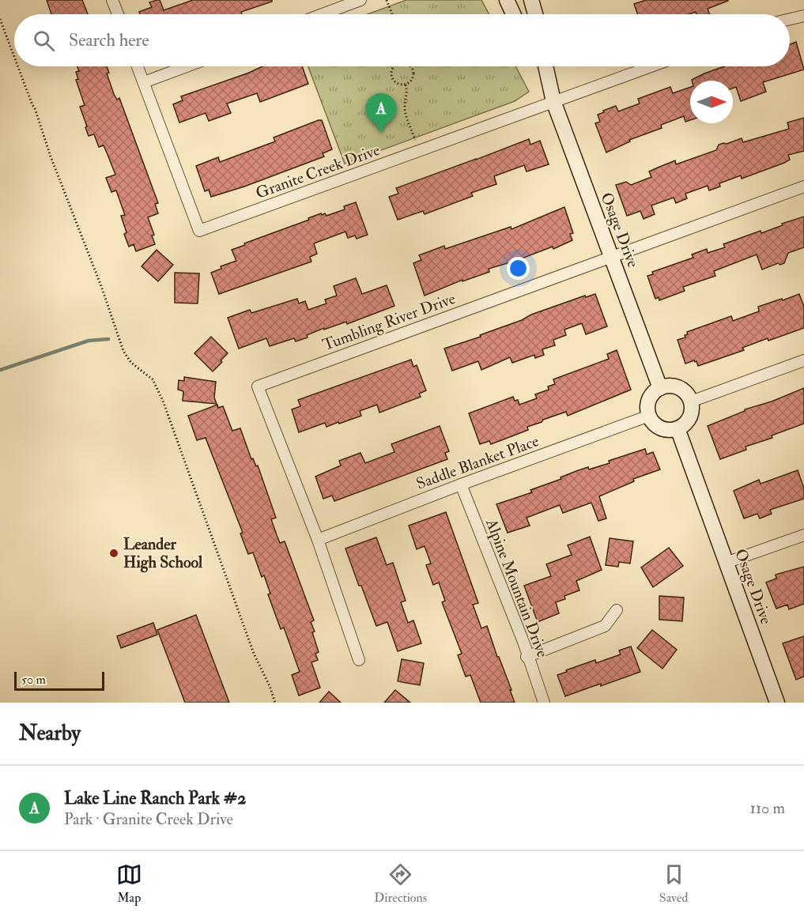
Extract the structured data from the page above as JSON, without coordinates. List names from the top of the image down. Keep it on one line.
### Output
{"streets":{"street":["Granite Creek Drive","Osage Drive","Tumbling River Drive","Saddle Blanket Place","Alpine Mountain Drive"]},"crossings":[["Granite Creek Drive","Osage Drive"],["Osage Drive","Tumbling River Drive"],["Osage Drive","Saddle Blanket Place"],["Tumbling River Drive","Saddle Blanket Place"],["Saddle Blanket Place","Alpine Mountain Drive"]],"places":["Leander High School"],"scale_bar":"50 m","north":"right","page":{"search":"Search here","pins":"A","scale":"50 m","heading":"Nearby","list":[{"mark":"A","name":"Lake Line Ranch Park #2","note":"Park · Granite Creek Drive","value":"110 m"}],"nav":["Map","Directions","Saved"]}}
